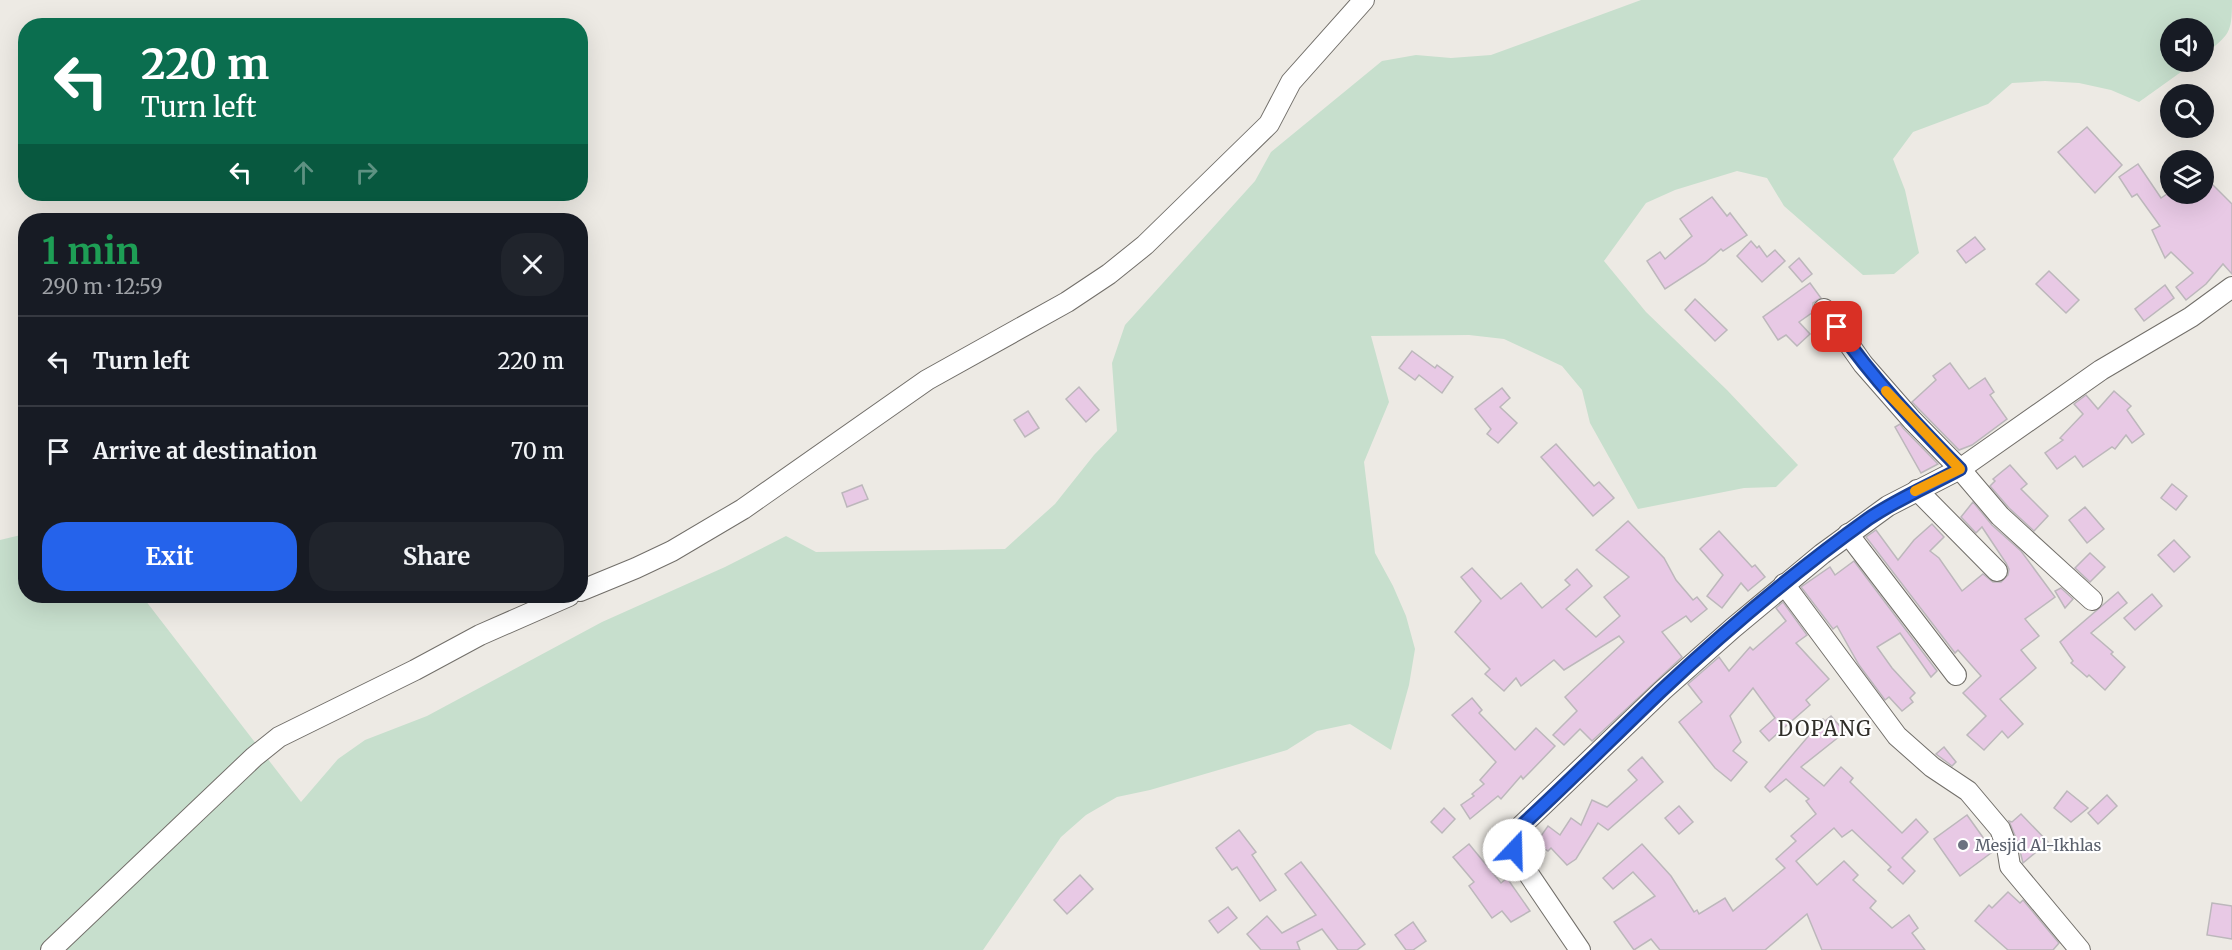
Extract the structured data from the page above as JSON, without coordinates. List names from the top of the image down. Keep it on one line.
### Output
{"districts":["DOPANG"],"places":["Mesjid Al-Ikhlas"],"page":{"turn":["220 m","Turn left"],"heading":["1 min","290 m · 12:59"],"list":[{"name":"Turn left","value":"220 m"},{"name":"Arrive at destination","value":"70 m"}],"buttons":["Exit","Share"]}}
